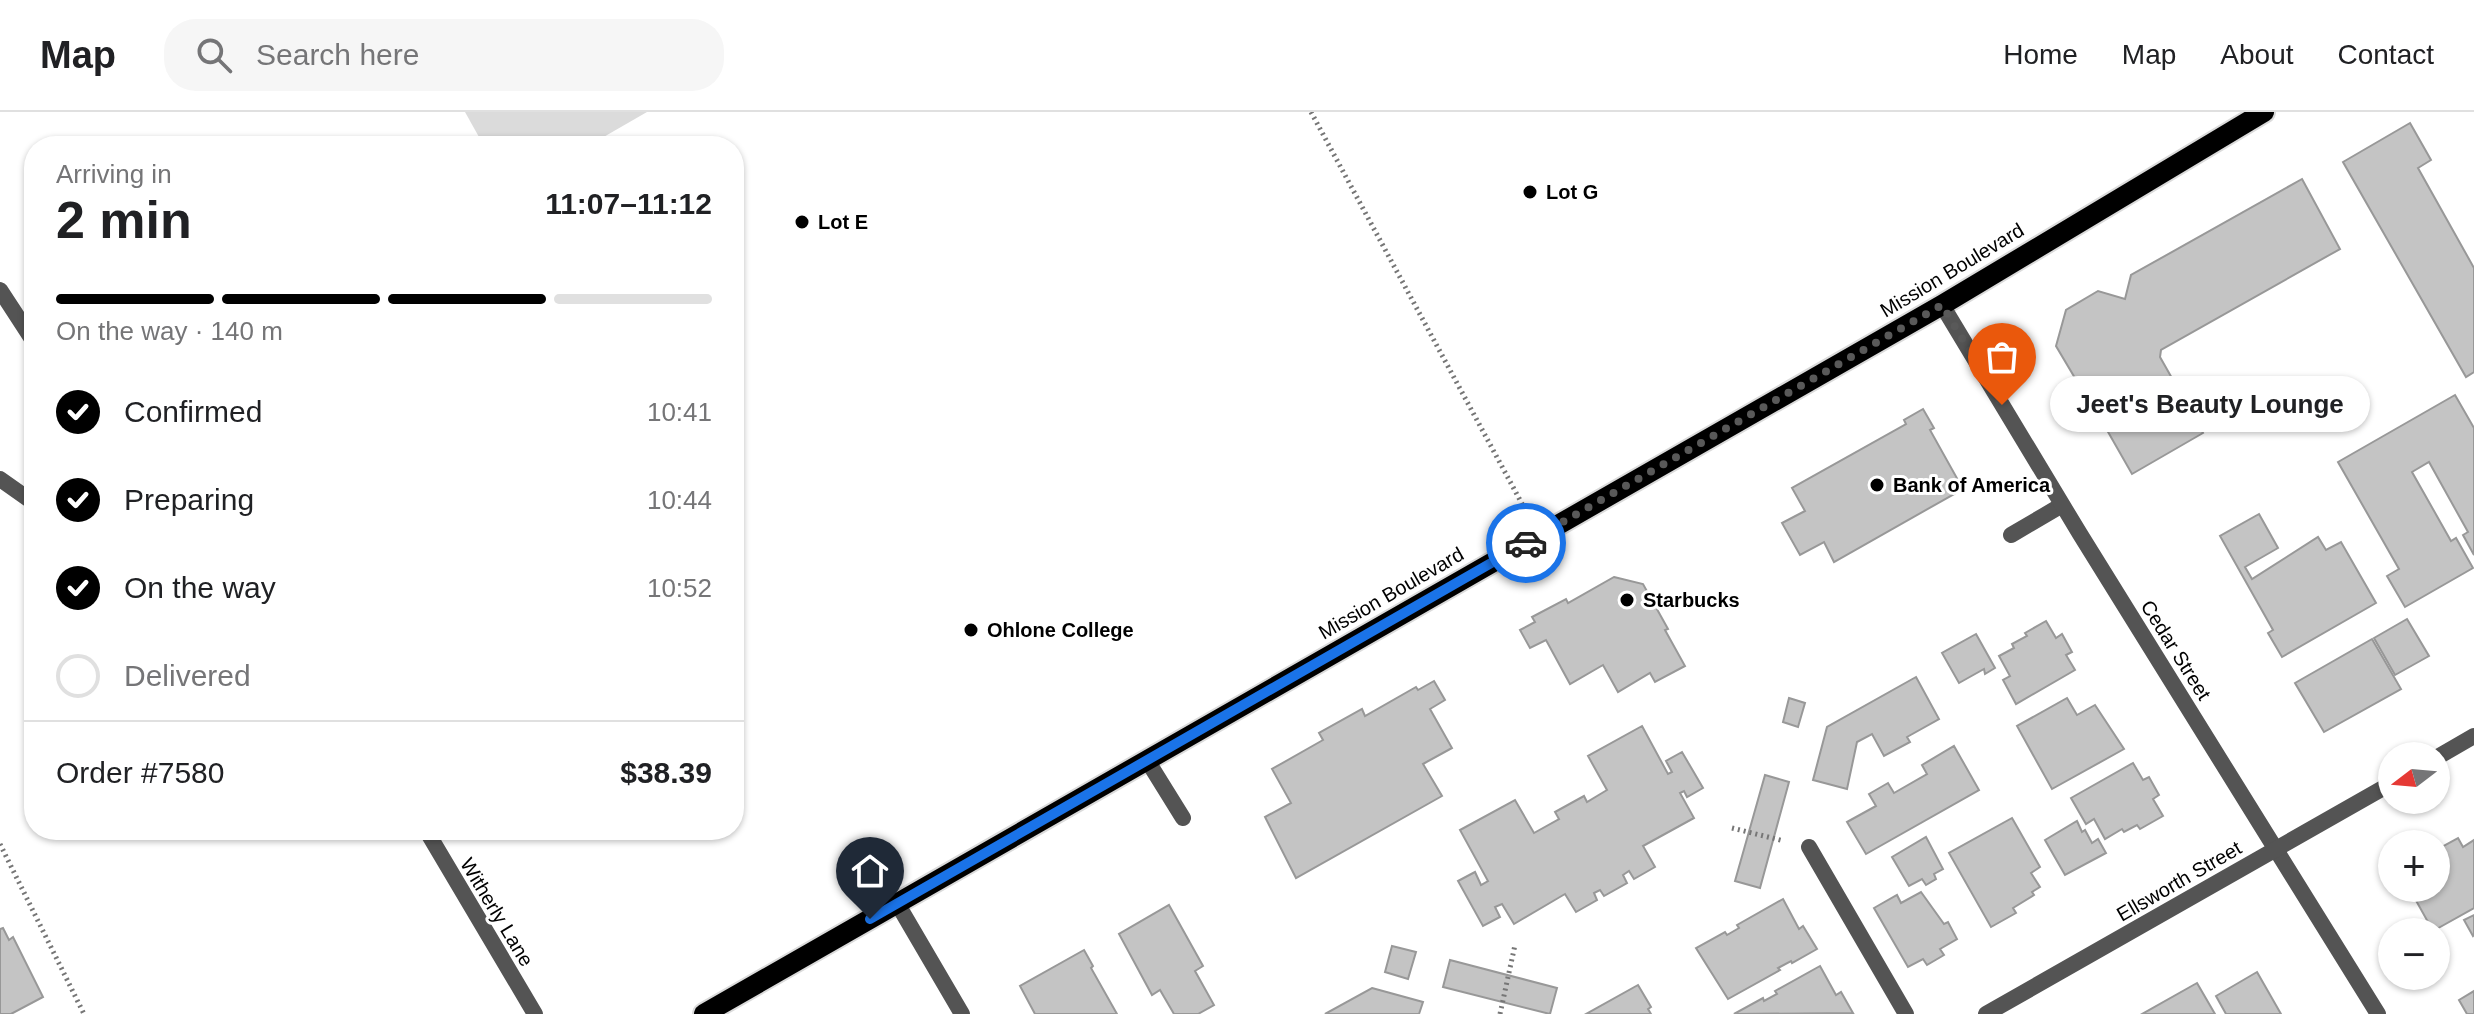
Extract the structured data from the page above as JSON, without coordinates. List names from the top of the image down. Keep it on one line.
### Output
{"streets":{"main road":["Mission Boulevard"],"street":["Cedar Street","Ellsworth Street","Witherly Lane"]},"crossings":[["Mission Boulevard","Cedar Street"],["Cedar Street","Ellsworth Street"]],"places":["Lot G","Lot E","Jeet's Beauty Lounge","Bank of America","Starbucks","Ohlone College"],"north":"left","page":{"header":"Map","search":"Search here","nav":["Home","Map","About","Contact"],"heading":["2 min","Arriving in","11:07–11:12"],"panel":["Order #7580","$38.39"],"bar":"On the way · 140 m","list":[["Confirmed","10:41"],["Preparing","10:44"],["On the way","10:52"],"Delivered"],"bubble":"Jeet's Beauty Lounge","map_buttons":["+","−"]}}
